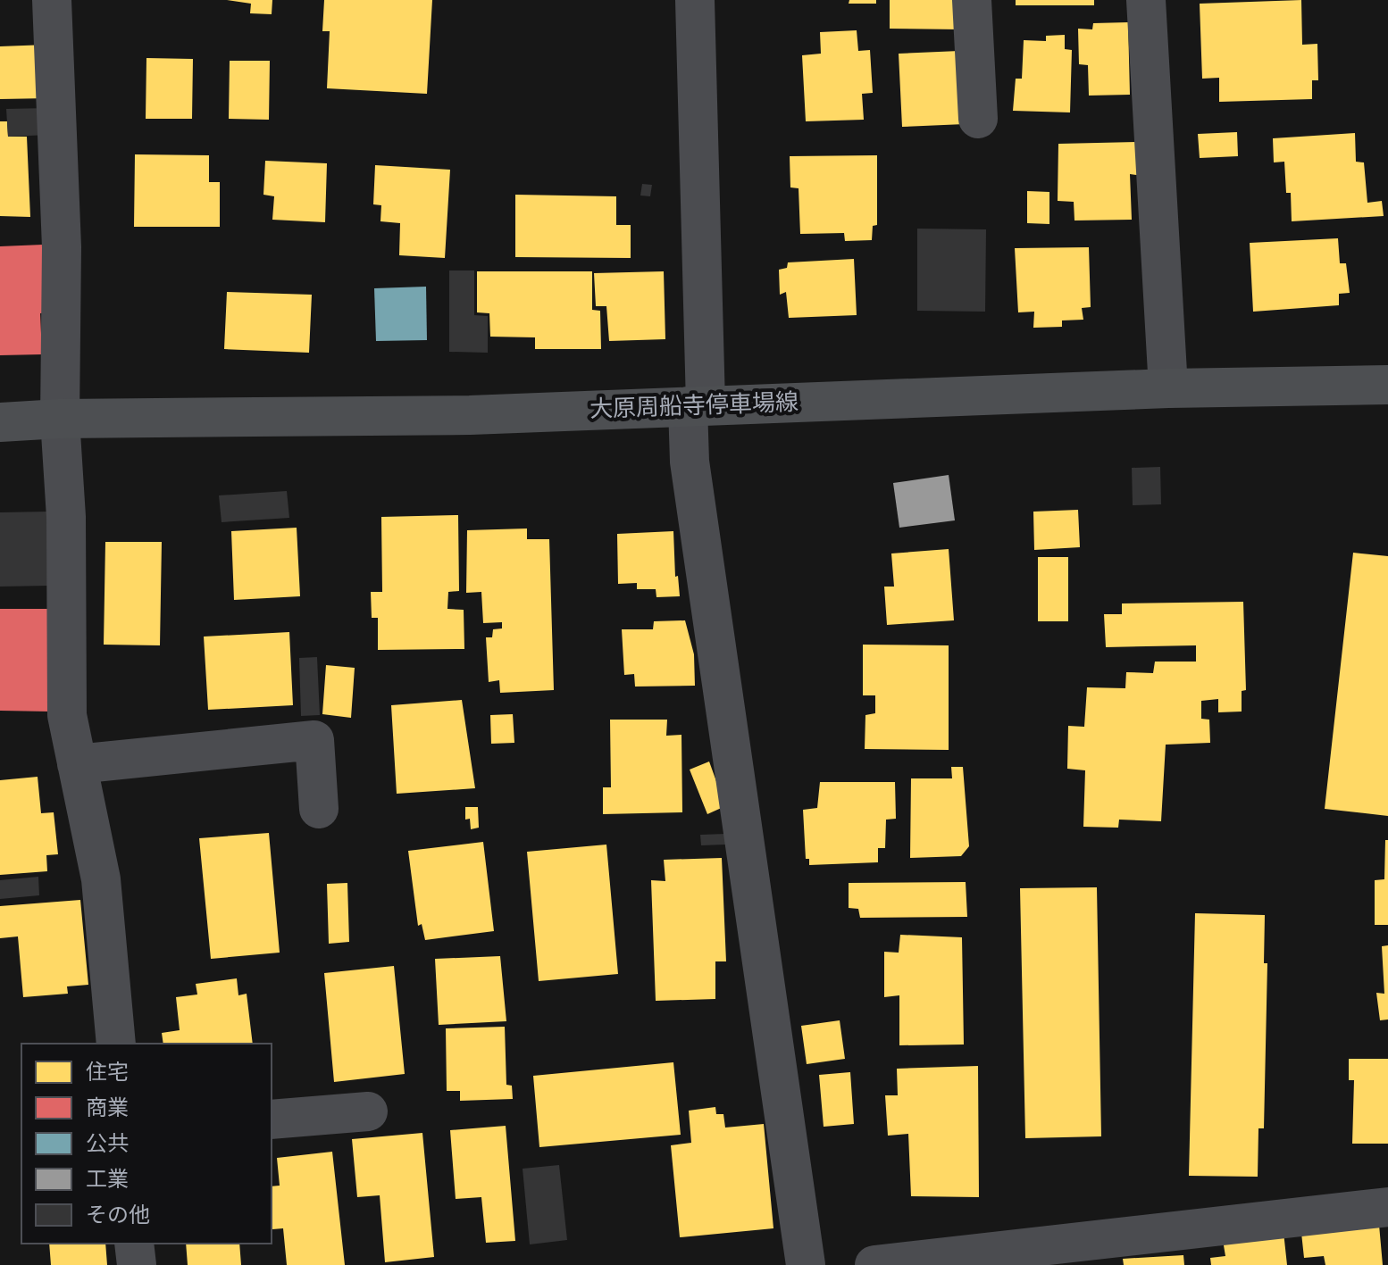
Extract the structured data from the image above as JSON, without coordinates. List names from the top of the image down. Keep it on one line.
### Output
{"streets":{"main road":["大原周船寺停車場線"]},"legend":["住宅","商業","公共","工業","その他"]}
